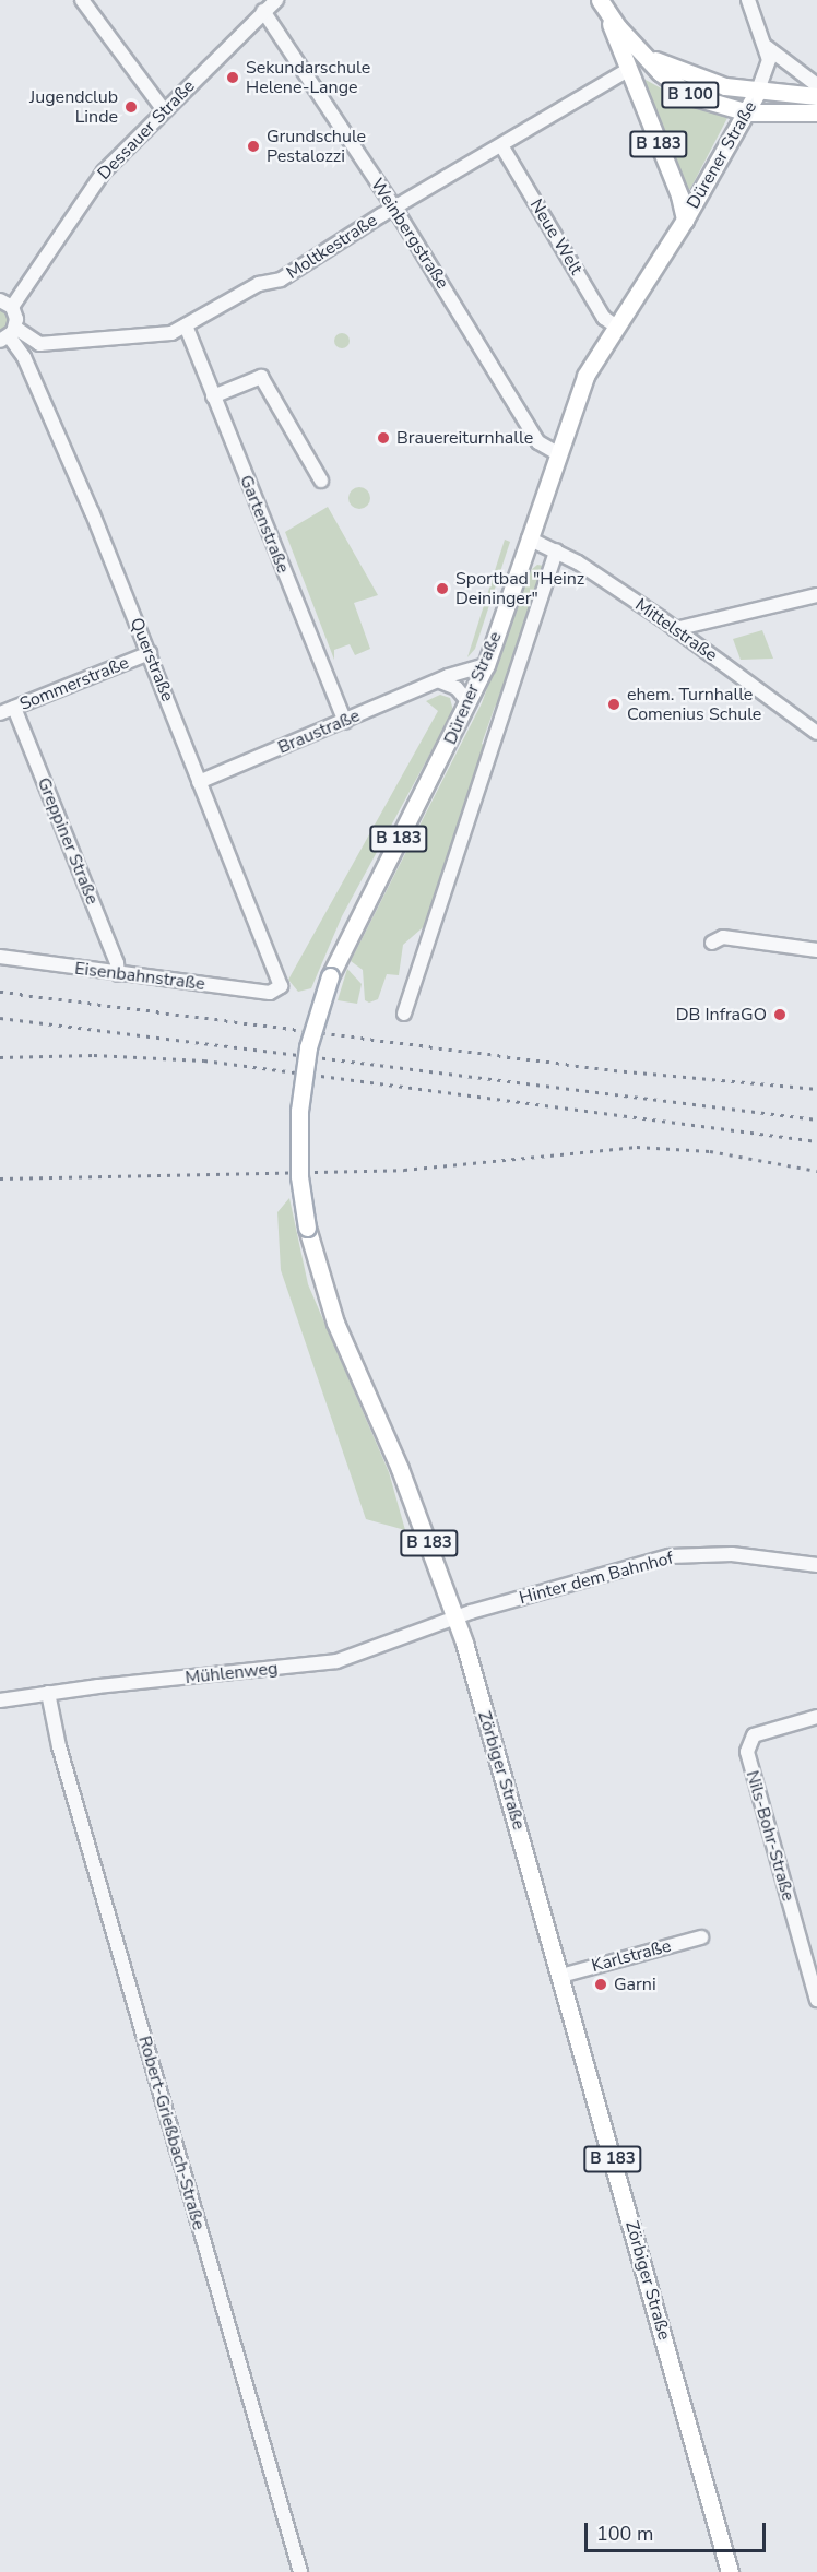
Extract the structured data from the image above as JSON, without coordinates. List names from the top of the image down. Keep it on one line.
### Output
{"streets":{"main road":["B 100","B 183","Dürener Straße","Zörbiger Straße"],"street":["Dessauer Straße","Weinbergstraße","Neue Welt","Moltkestraße","Gartenstraße","Mittelstraße","Querstraße","Sommerstraße","Braustraße","Greppiner Straße","Eisenbahnstraße","Hinter dem Bahnhof","Mühlenweg","Nils-Bohr-Straße","Karlstraße","Robert-Grießbach-Straße"]},"crossings":[["B 100","Dürener Straße"],["Dessauer Straße","Weinbergstraße"],["Dessauer Straße","Moltkestraße"],["Dessauer Straße","Querstraße"],["Dürener Straße","Weinbergstraße"],["Dürener Straße","Neue Welt"],["Dürener Straße","Moltkestraße"],["Dürener Straße","Mittelstraße"],["Dürener Straße","Braustraße"],["Dürener Straße","Zörbiger Straße"],["Weinbergstraße","Moltkestraße"],["Neue Welt","Moltkestraße"],["Moltkestraße","Gartenstraße"],["Moltkestraße","Querstraße"],["Gartenstraße","Braustraße"],["Querstraße","Sommerstraße"],["Querstraße","Braustraße"],["Querstraße","Eisenbahnstraße"],["Sommerstraße","Greppiner Straße"],["Greppiner Straße","Eisenbahnstraße"],["Hinter dem Bahnhof","Mühlenweg"],["Hinter dem Bahnhof","Zörbiger Straße"],["Mühlenweg","Zörbiger Straße"],["Mühlenweg","Robert-Grießbach-Straße"],["Zörbiger Straße","Karlstraße"]],"places":["Sekundarschule Helene-Lange","Jugendclub Linde","Grundschule Pestalozzi","Brauereiturnhalle","Sportbad \"Heinz Deininger\"","ehem. Turnhalle Comenius Schule","DB InfraGO","Garni"],"scale_bar":"100 m"}
